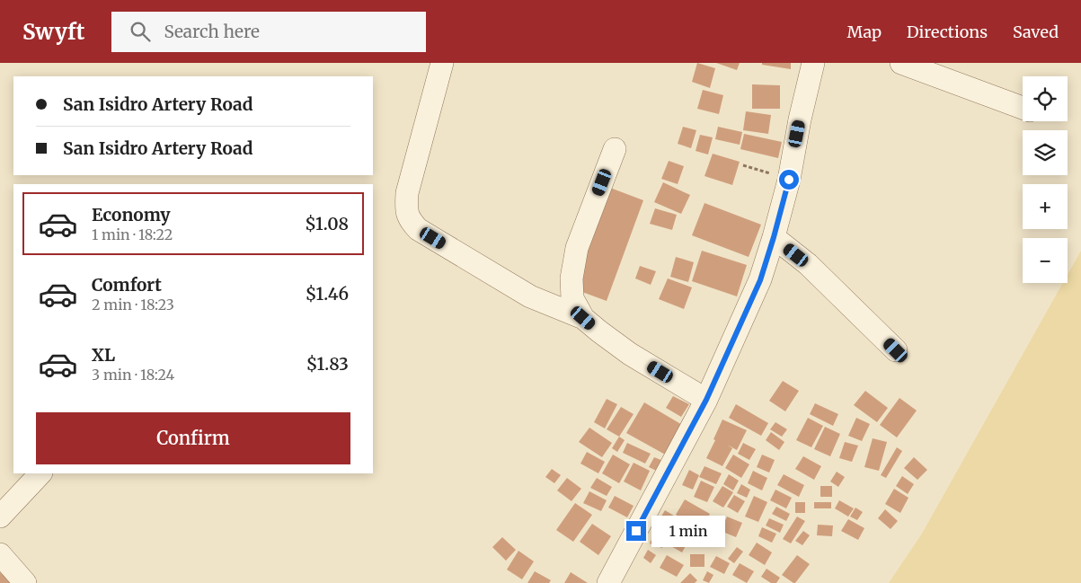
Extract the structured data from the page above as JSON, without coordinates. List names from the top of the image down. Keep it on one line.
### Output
{"page":{"header":"Swyft","search":"Search here","nav":["Map","Directions","Saved"],"map_buttons":["+","−"],"banner":["San Isidro Artery Road","San Isidro Artery Road"],"list":[{"name":"Economy","note":"1 min · 18:22","value":"$1.08"},{"name":"Comfort","note":"2 min · 18:23","value":"$1.46"},{"name":"XL","note":"3 min · 18:24","value":"$1.83"}],"buttons":"Confirm","bubble":"1 min"}}
